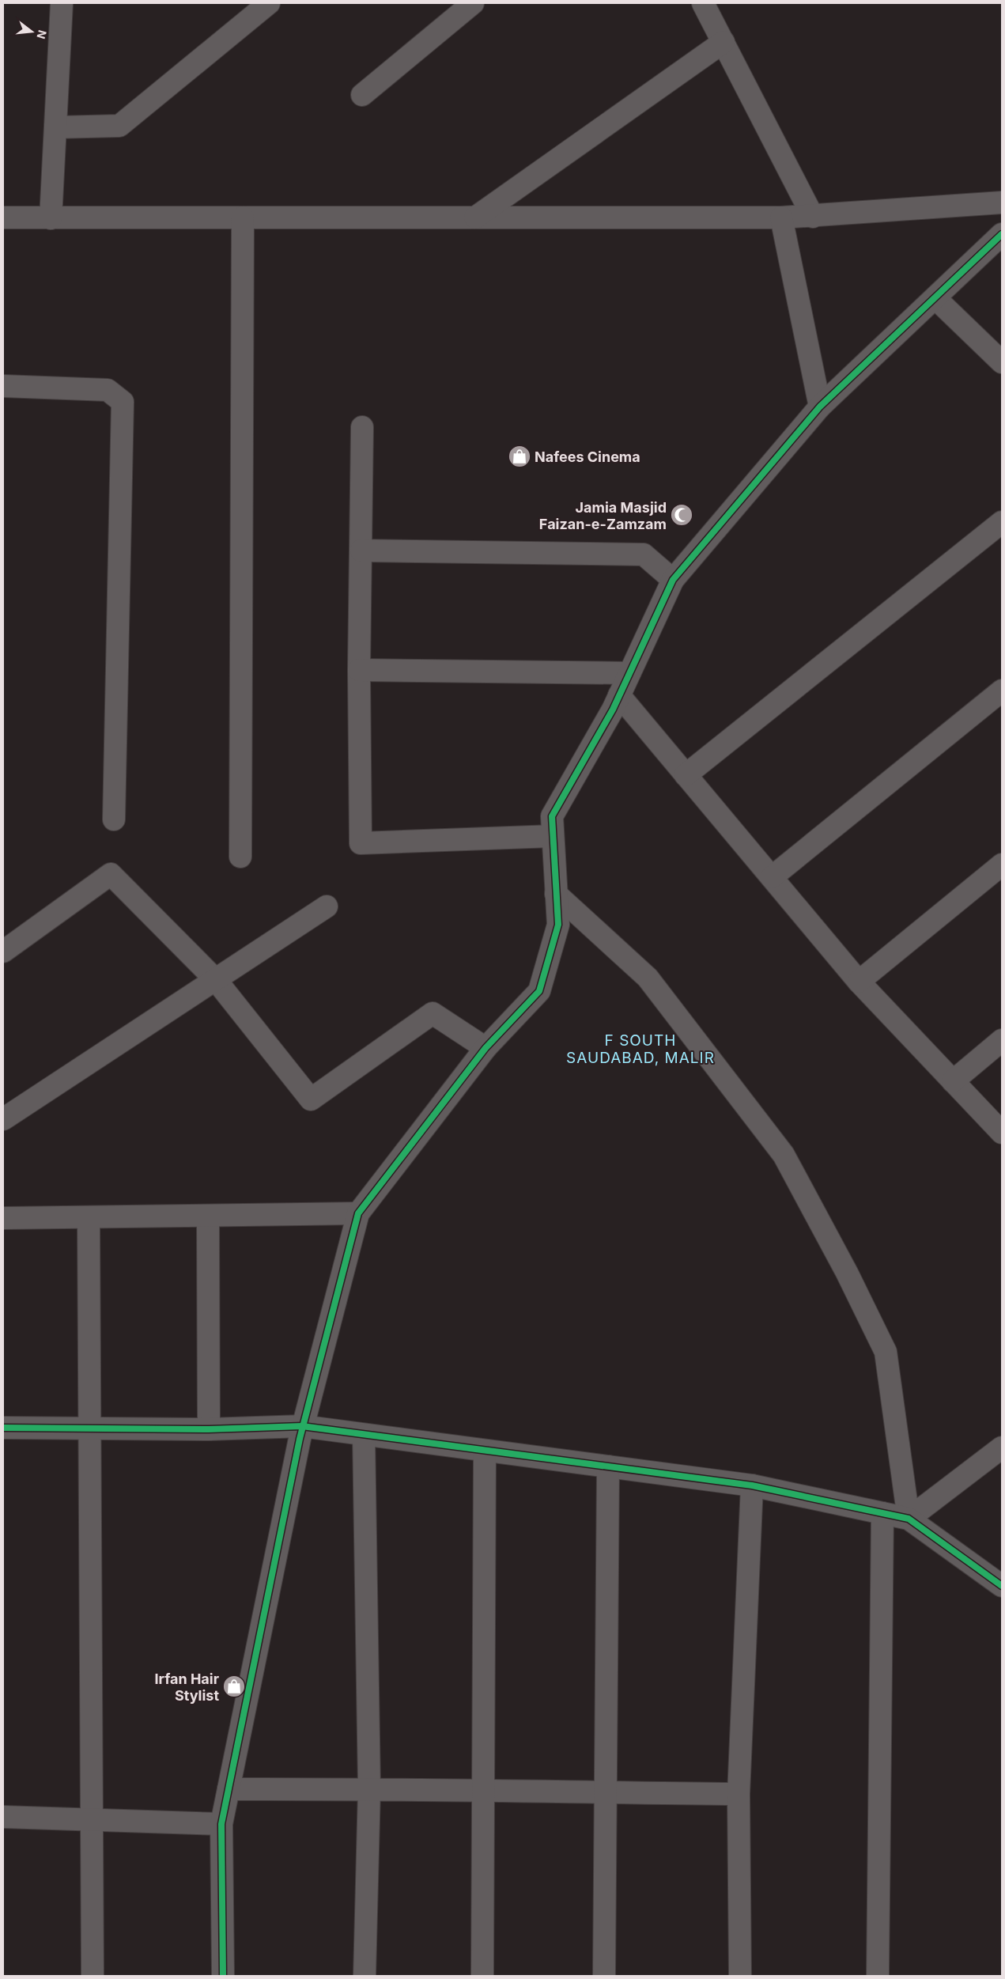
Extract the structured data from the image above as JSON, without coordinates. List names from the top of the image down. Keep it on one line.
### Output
{"districts":["F SOUTH SAUDABAD, MALIR"],"places":{"shop":["Nafees Cinema","Irfan Hair Stylist"],"mosque":["Jamia Masjid Faizan-e-Zamzam"]},"north":"right"}
